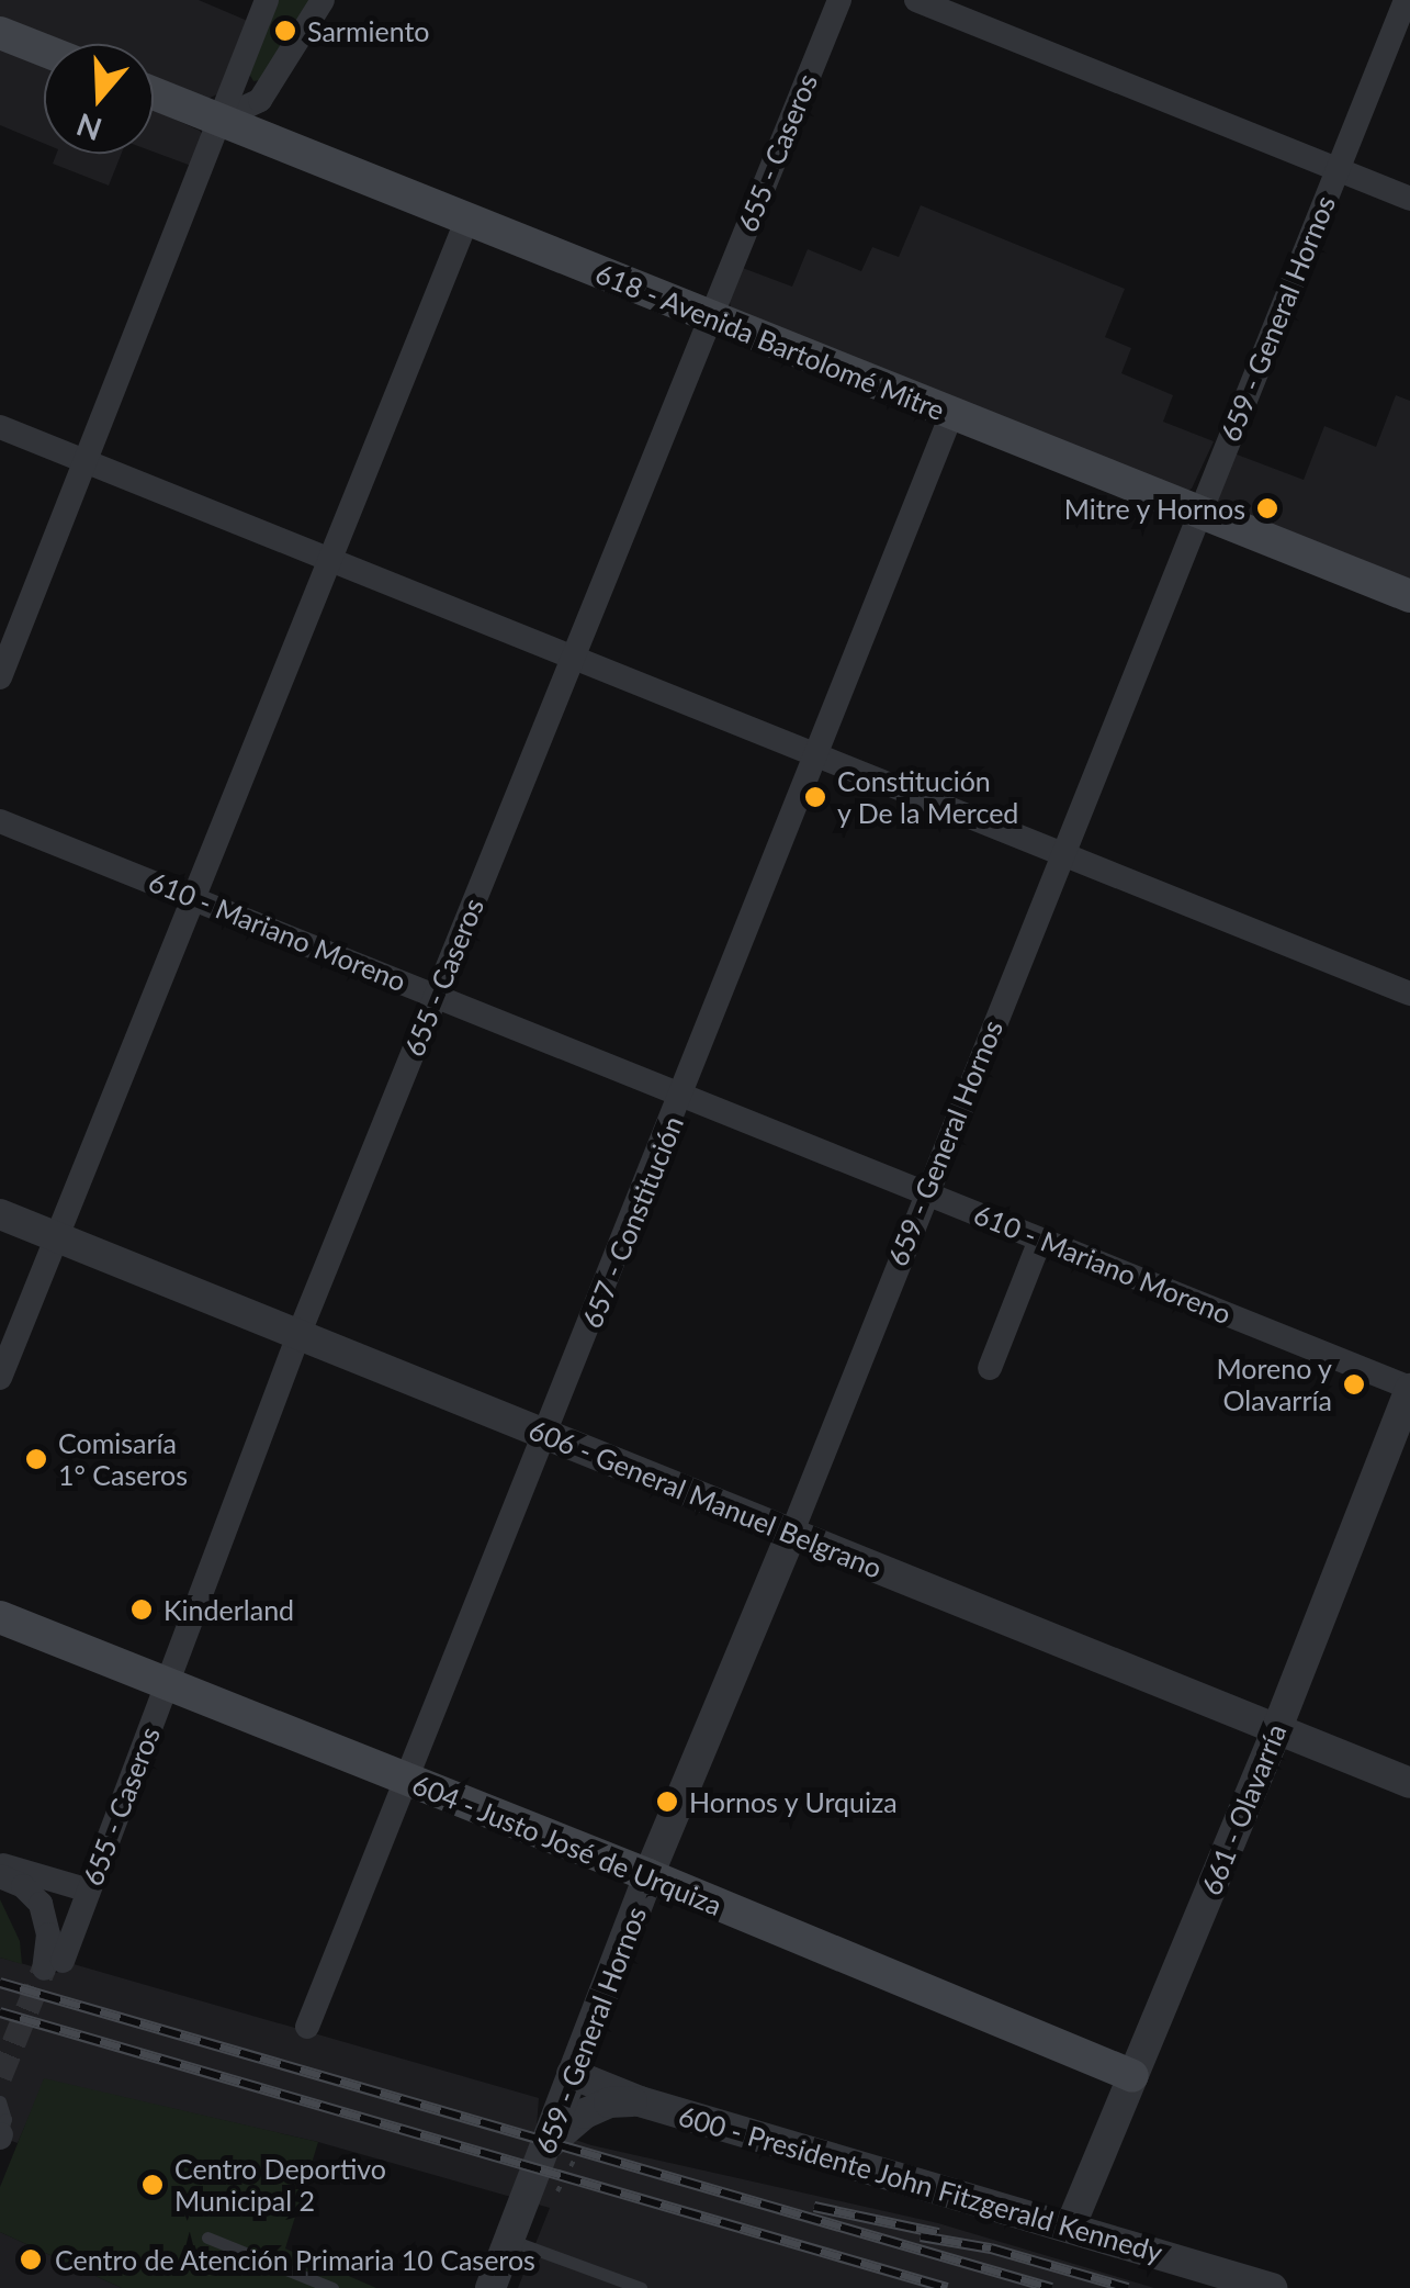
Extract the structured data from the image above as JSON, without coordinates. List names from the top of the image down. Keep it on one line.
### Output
{"streets":{"main road":["618 - Avenida Bartolomé Mitre","604 - Justo José de Urquiza"],"street":["655 - Caseros","659 - General Hornos","610 - Mariano Moreno","657 - Constitución","606 - General Manuel Belgrano","661 - Olavarría","600 - Presidente John Fitzgerald Kennedy"]},"crossings":[["655 - Caseros","618 - Avenida Bartolomé Mitre"],["655 - Caseros","610 - Mariano Moreno"],["655 - Caseros","606 - General Manuel Belgrano"],["655 - Caseros","604 - Justo José de Urquiza"],["659 - General Hornos","618 - Avenida Bartolomé Mitre"],["659 - General Hornos","610 - Mariano Moreno"],["659 - General Hornos","606 - General Manuel Belgrano"],["659 - General Hornos","604 - Justo José de Urquiza"],["659 - General Hornos","600 - Presidente John Fitzgerald Kennedy"],["618 - Avenida Bartolomé Mitre","657 - Constitución"],["610 - Mariano Moreno","657 - Constitución"],["610 - Mariano Moreno","661 - Olavarría"],["657 - Constitución","606 - General Manuel Belgrano"],["657 - Constitución","604 - Justo José de Urquiza"],["606 - General Manuel Belgrano","661 - Olavarría"],["661 - Olavarría","604 - Justo José de Urquiza"],["661 - Olavarría","600 - Presidente John Fitzgerald Kennedy"]],"places":["Sarmiento","Mitre y Hornos","Constitución y De la Merced","Moreno y Olavarría","Comisaría 1° Caseros","Kinderland","Hornos y Urquiza","Centro Deportivo Municipal 2","Centro de Atención Primaria 10 Caseros"],"north":"bottom"}
